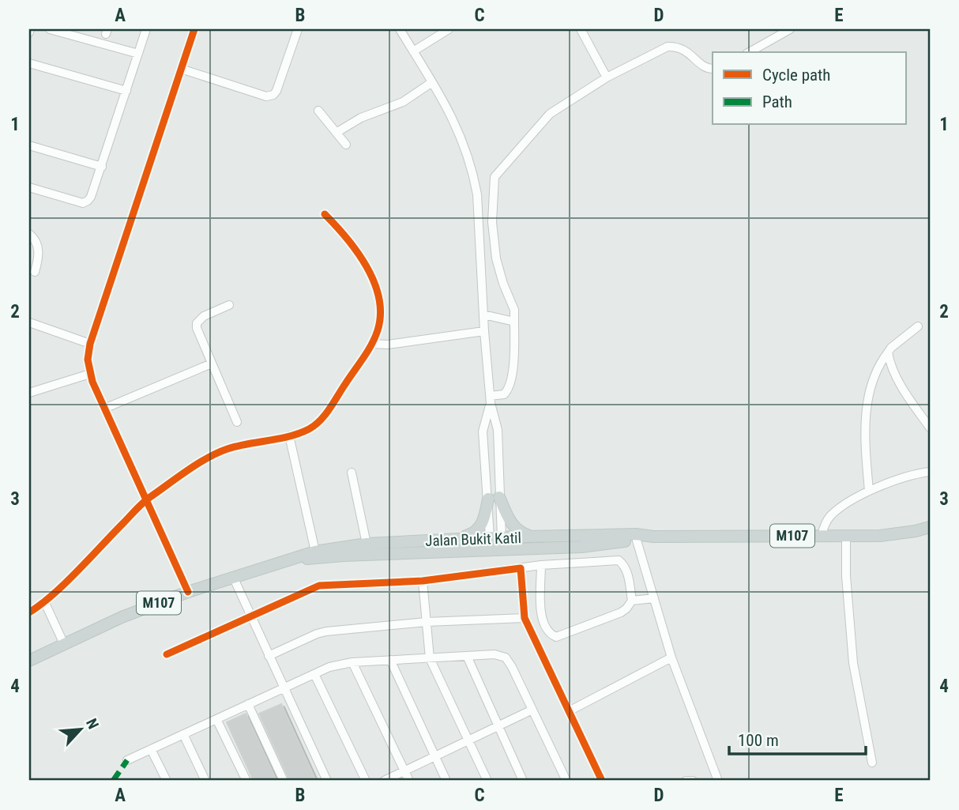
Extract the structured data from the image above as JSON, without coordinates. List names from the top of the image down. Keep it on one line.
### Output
{"streets":{"main road":["M107","Jalan Bukit Katil"]},"legend":["Cycle path","Path"],"scale_bar":"100 m","north":"top right","grid":{"columns":["A","B","C","D","E"],"rows":["1","2","3","4"]}}
